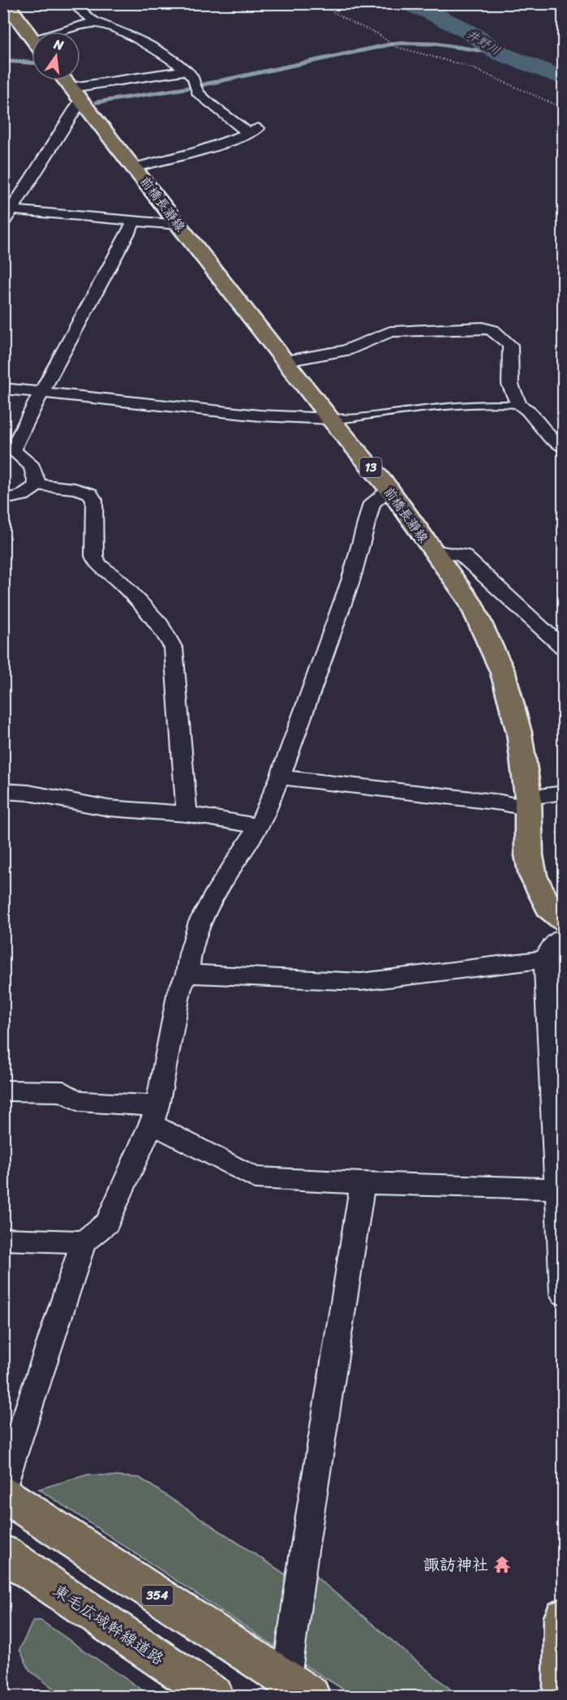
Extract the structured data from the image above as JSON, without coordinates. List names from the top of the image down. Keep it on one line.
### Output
{"streets":{"main road":["前橋長瀞線","13","354","東毛広域幹線道路"]},"water":["井野川"],"places":{"temple":["諏訪神社"]},"north":"top"}
